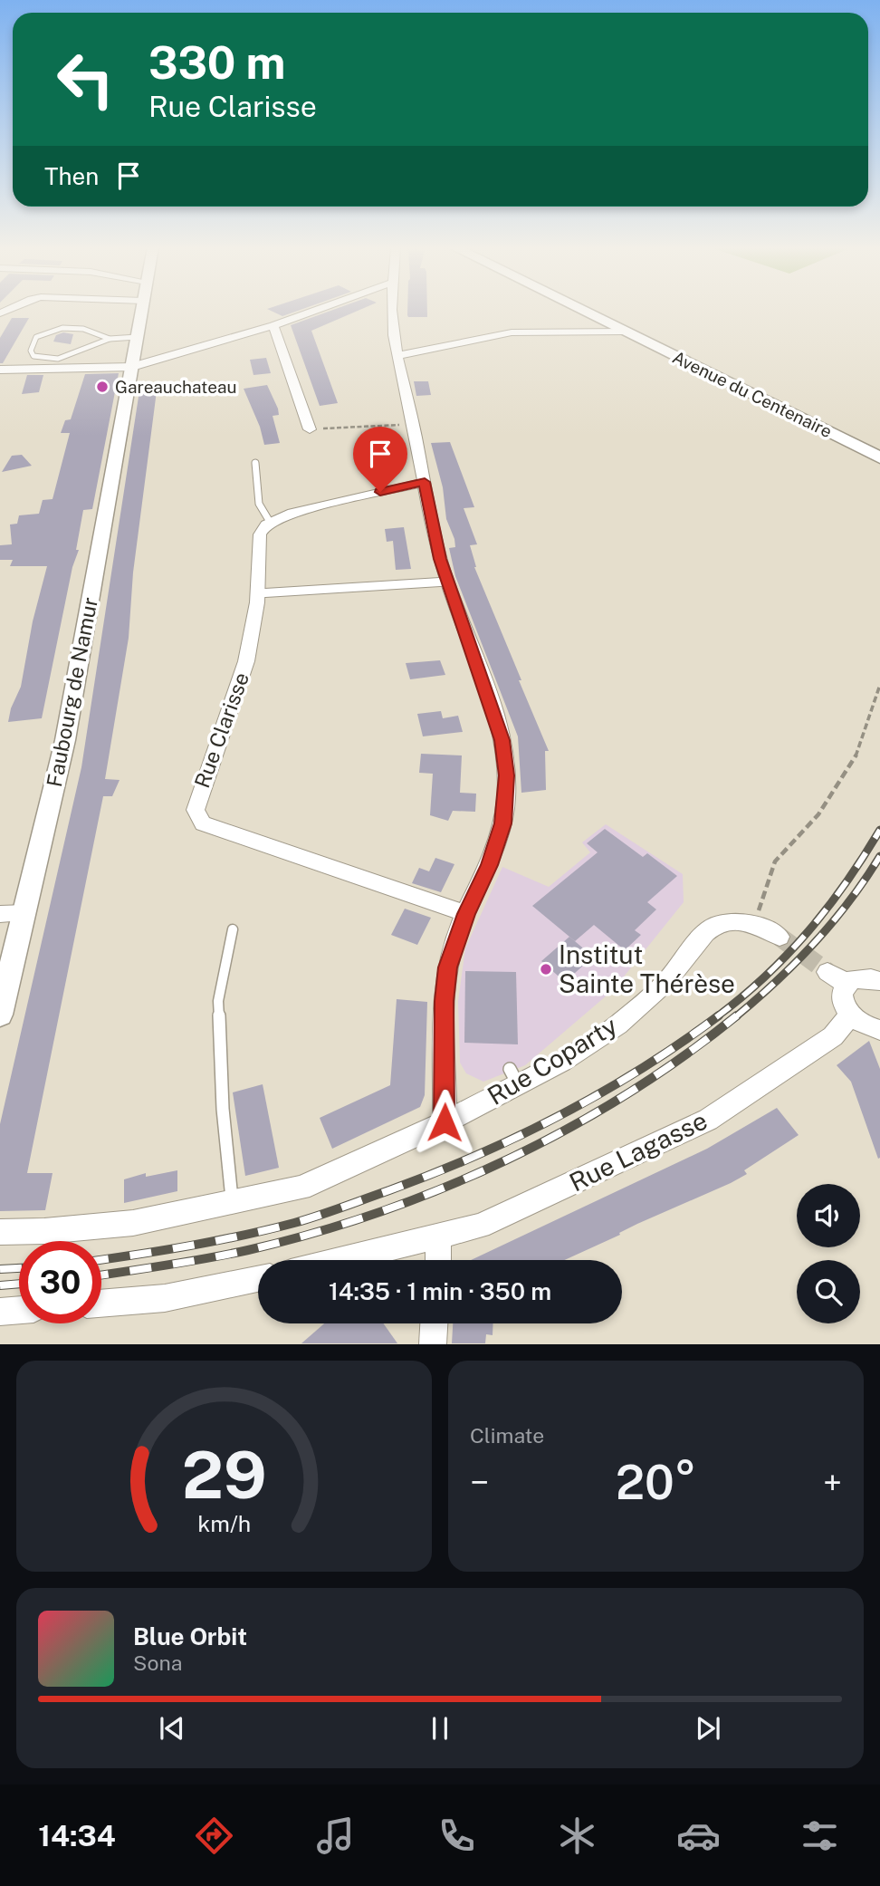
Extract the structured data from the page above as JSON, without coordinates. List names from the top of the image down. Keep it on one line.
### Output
{"streets":{"main road":["Avenue du Centenaire"],"street":["Faubourg de Namur","Rue Clarisse","Rue Coparty","Rue Lagasse"]},"places":["Gareauchateau","Institut Sainte Thérèse"],"page":{"turn":["330 m","Rue Clarisse"],"then":"Then","limit":"30","trip":"14:35 · 1 min · 350 m","tile":"Climate","heat":["−","20°","+"],"song":["Blue Orbit","Sona"],"tabs":"14:34","gauge":["29","km/h"]}}
